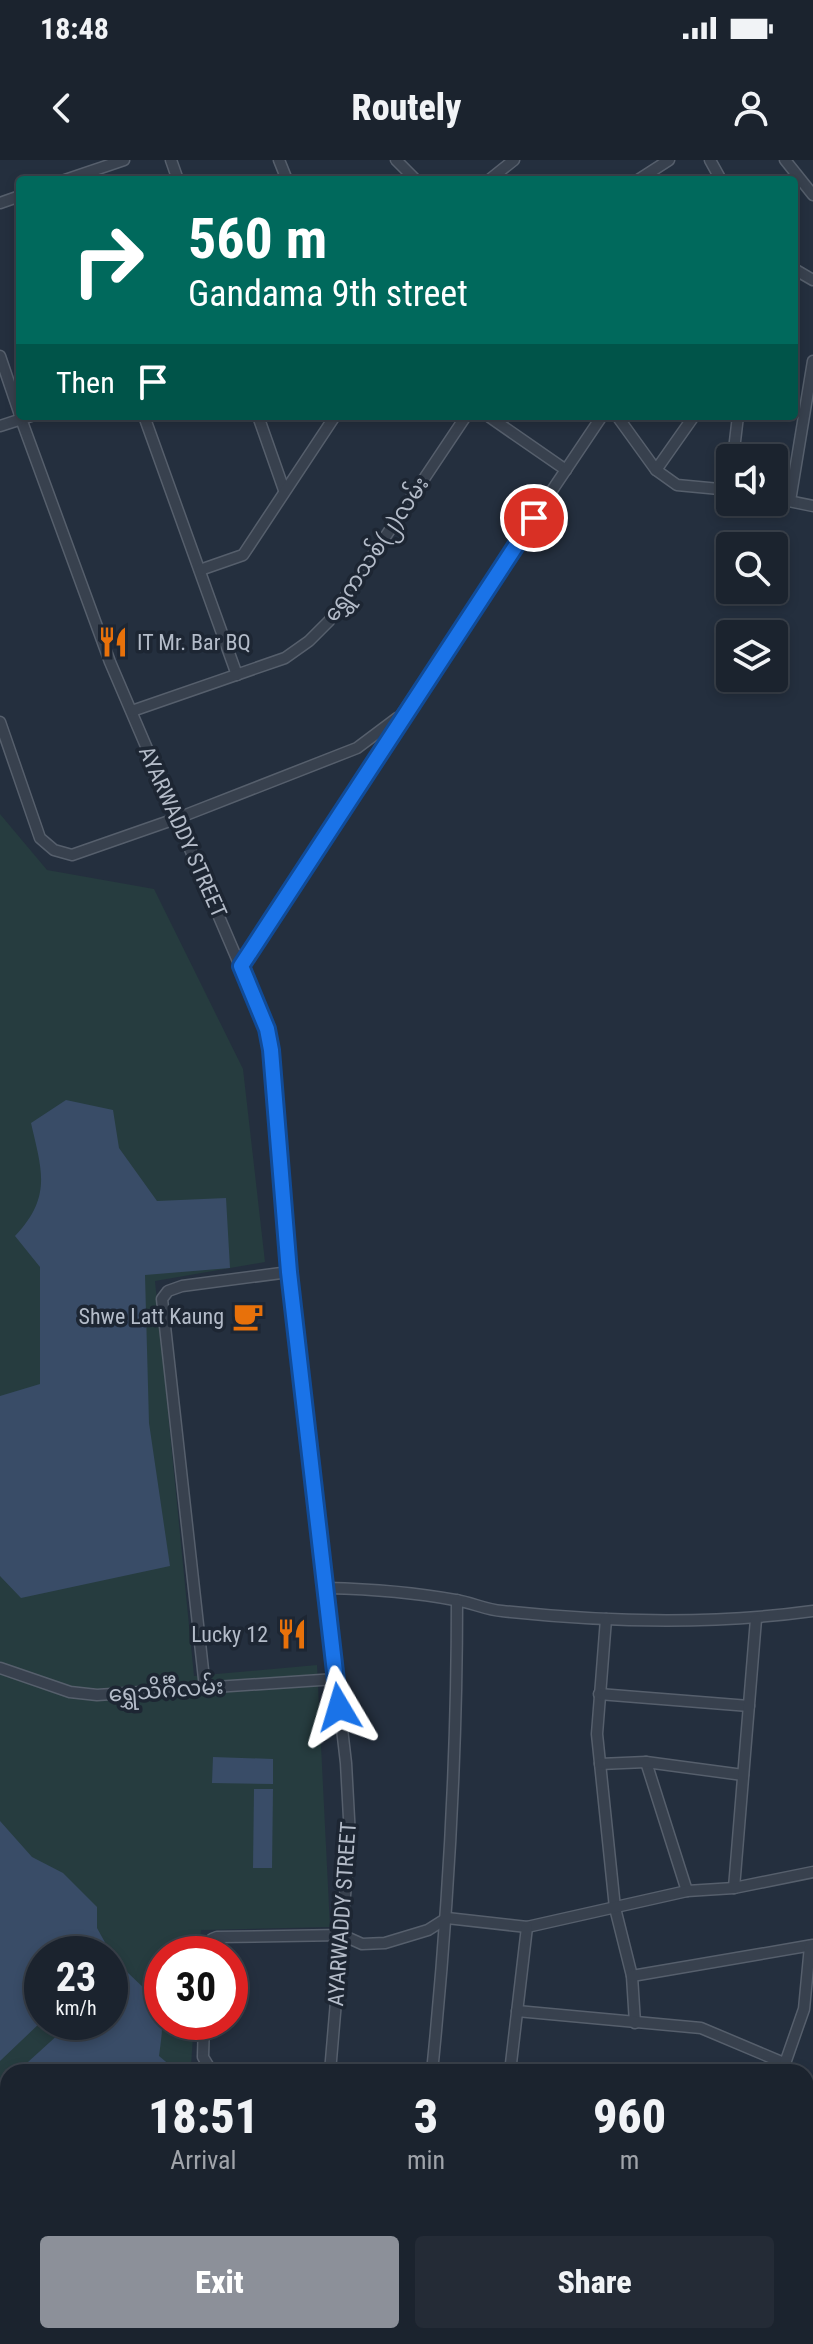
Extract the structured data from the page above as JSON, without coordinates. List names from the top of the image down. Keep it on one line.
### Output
{"streets":{"street":["ရွှေကသစ်(၂)လမ်း","AYARWADDY STREET","ရွှေသိင်္ဂီလမ်း"]},"crossings":[["ရွှေကသစ်(၂)လမ်း","AYARWADDY STREET"],["AYARWADDY STREET","ရွှေသိင်္ဂီလမ်း"]],"places":{"restaurant":["IT Mr. Bar BQ","Lucky 12"],"cafe":["Shwe Latt Kaung"]},"page":{"status":"18:48","header":"Routely","turn":["560 m","Gandama 9th street"],"then":"Then","speed":"23 km/h","limit":"30","eta":["18:51","Arrival","3","min","960","m"],"buttons":["Exit","Share"]}}
